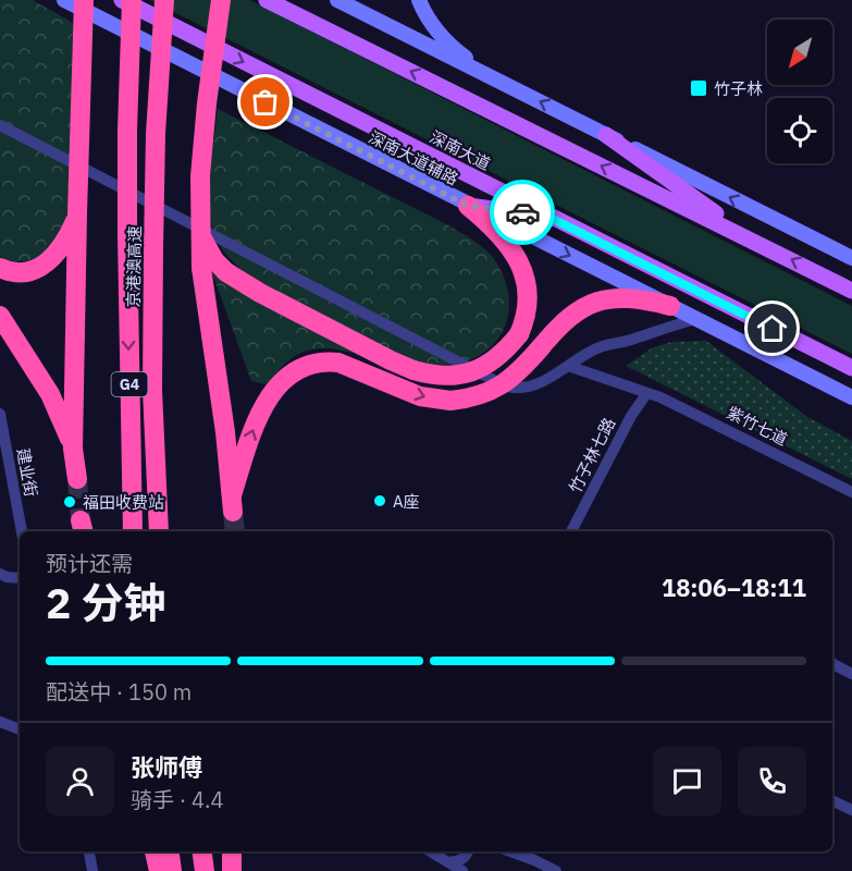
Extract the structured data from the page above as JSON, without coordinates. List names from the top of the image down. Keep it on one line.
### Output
{"streets":{"highway":["京港澳高速","G4"],"main road":["深南大道","深南大道辅路"],"street":["紫竹七道","竹子林七路","建业街"]},"crossings":[["紫竹七道","竹子林七路"]],"places":{"transit":["竹子林"],"other":["A座","福田收费站"]},"north":"bottom left","page":{"heading":["2 分钟","预计还需","18:06–18:11"],"panel":["张师傅","骑手 · 4.4"],"bar":"配送中 · 150 m"}}
